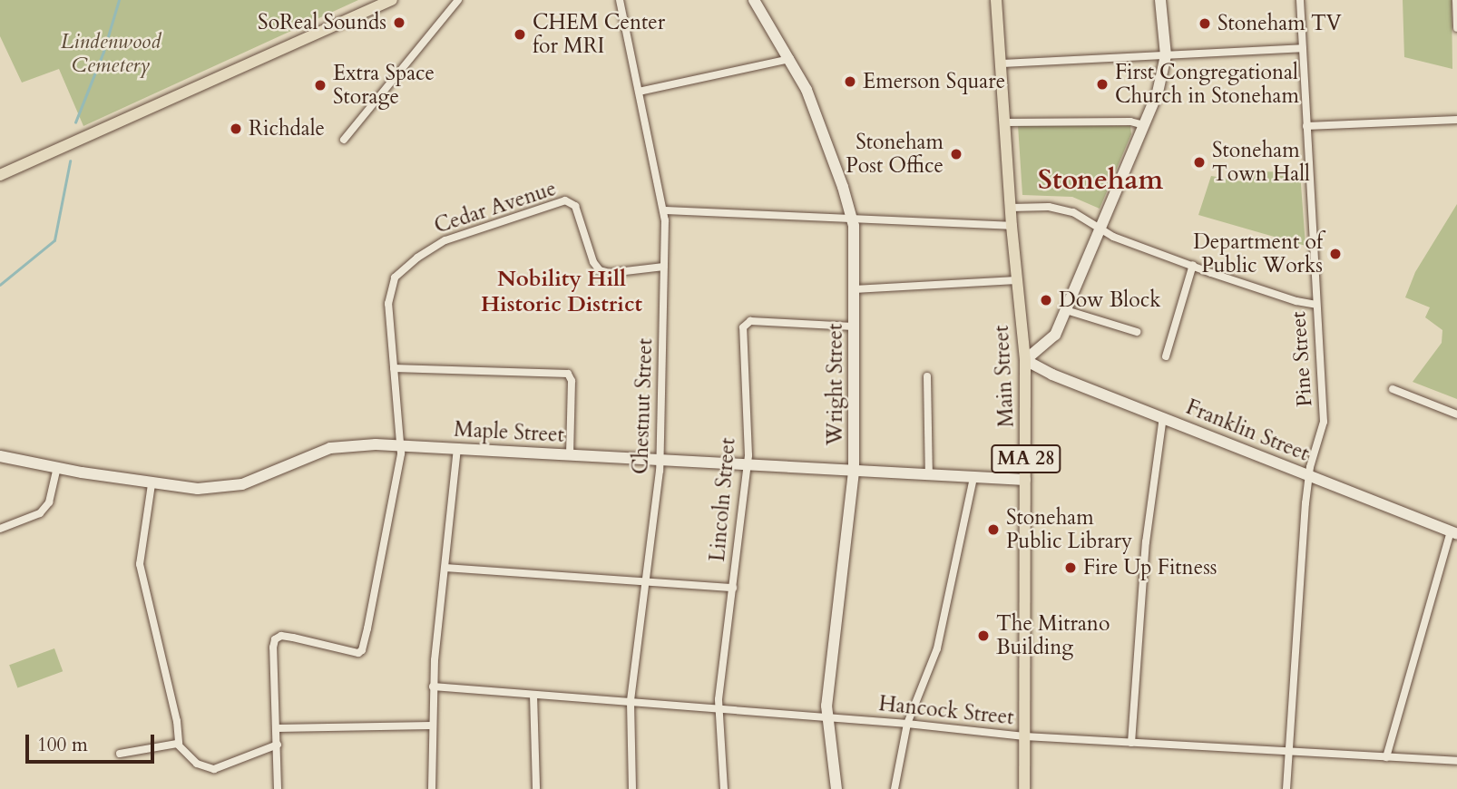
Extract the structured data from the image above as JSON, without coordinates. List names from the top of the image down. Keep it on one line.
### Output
{"streets":{"main road":["Main Street","MA 28"],"street":["Cedar Avenue","Pine Street","Wright Street","Chestnut Street","Franklin Street","Maple Street","Lincoln Street","Hancock Street"]},"crossings":[["Cedar Avenue","Chestnut Street"],["Cedar Avenue","Maple Street"],["Pine Street","Franklin Street"],["Pine Street","Hancock Street"],["Main Street","Franklin Street"],["Main Street","Maple Street"],["Main Street","Hancock Street"],["Wright Street","Maple Street"],["Wright Street","Lincoln Street"],["Wright Street","Hancock Street"],["Chestnut Street","Maple Street"],["Chestnut Street","Hancock Street"],["Maple Street","Lincoln Street"],["Lincoln Street","Hancock Street"]],"districts":["Stoneham","Nobility Hill Historic District"],"parks":["Lindenwood Cemetery"],"places":["SoReal Sounds","Stoneham TV","CHEM Center for MRI","Emerson Square","First Congregational Church in Stoneham","Extra Space Storage","Richdale","Stoneham Post Office","Stoneham Town Hall","Department of Public Works","Dow Block","Stoneham Public Library","Fire Up Fitness","The Mitrano Building"],"scale_bar":"100 m"}
